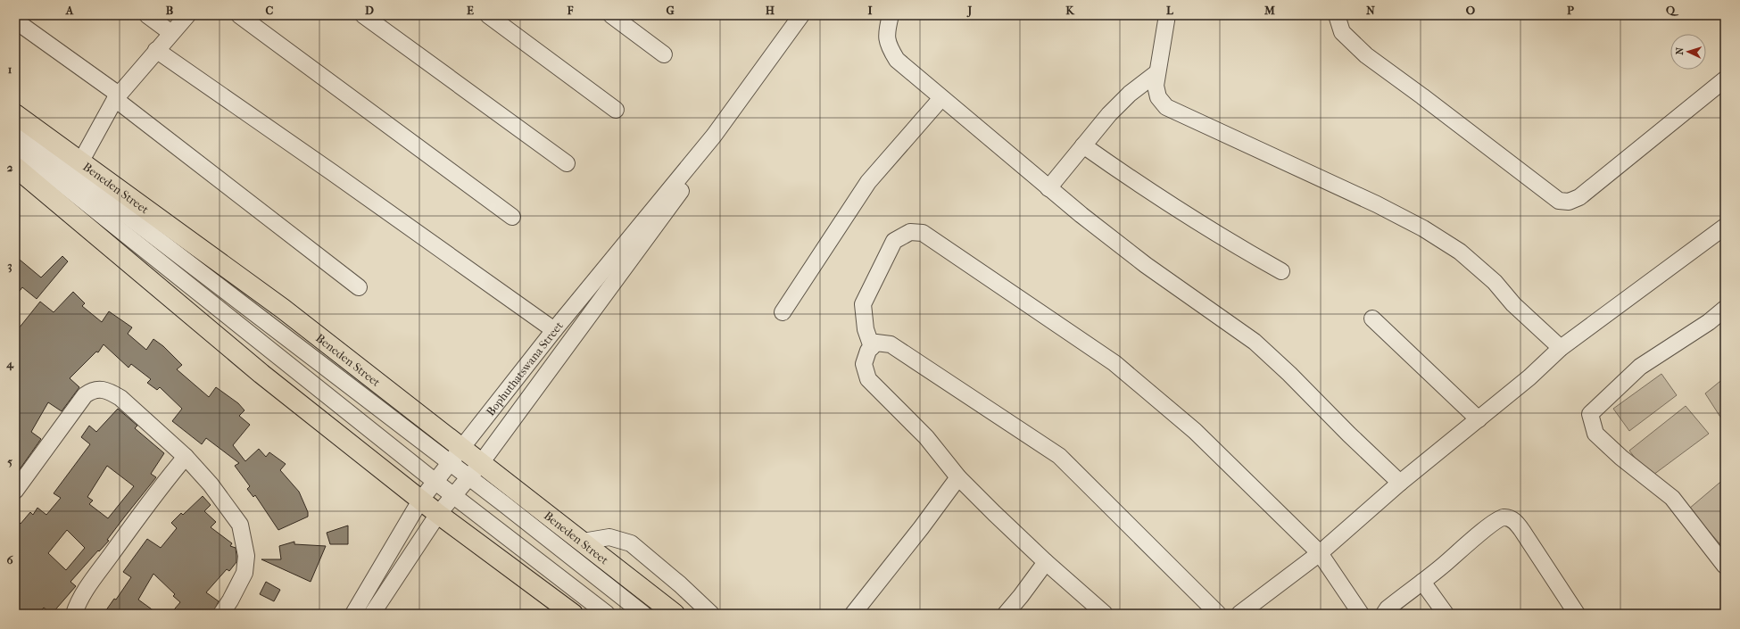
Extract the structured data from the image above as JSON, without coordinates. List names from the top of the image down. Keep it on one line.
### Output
{"streets":{"main road":["Beneden Street"],"street":["Bophuthatswana Street"]},"crossings":[["Beneden Street","Bophuthatswana Street"]],"north":"left","grid":{"columns":["A","B","C","D","E","F","G","H","I","J","K","L","M","N","O","P","Q"],"rows":["1","2","3","4","5","6"]}}
